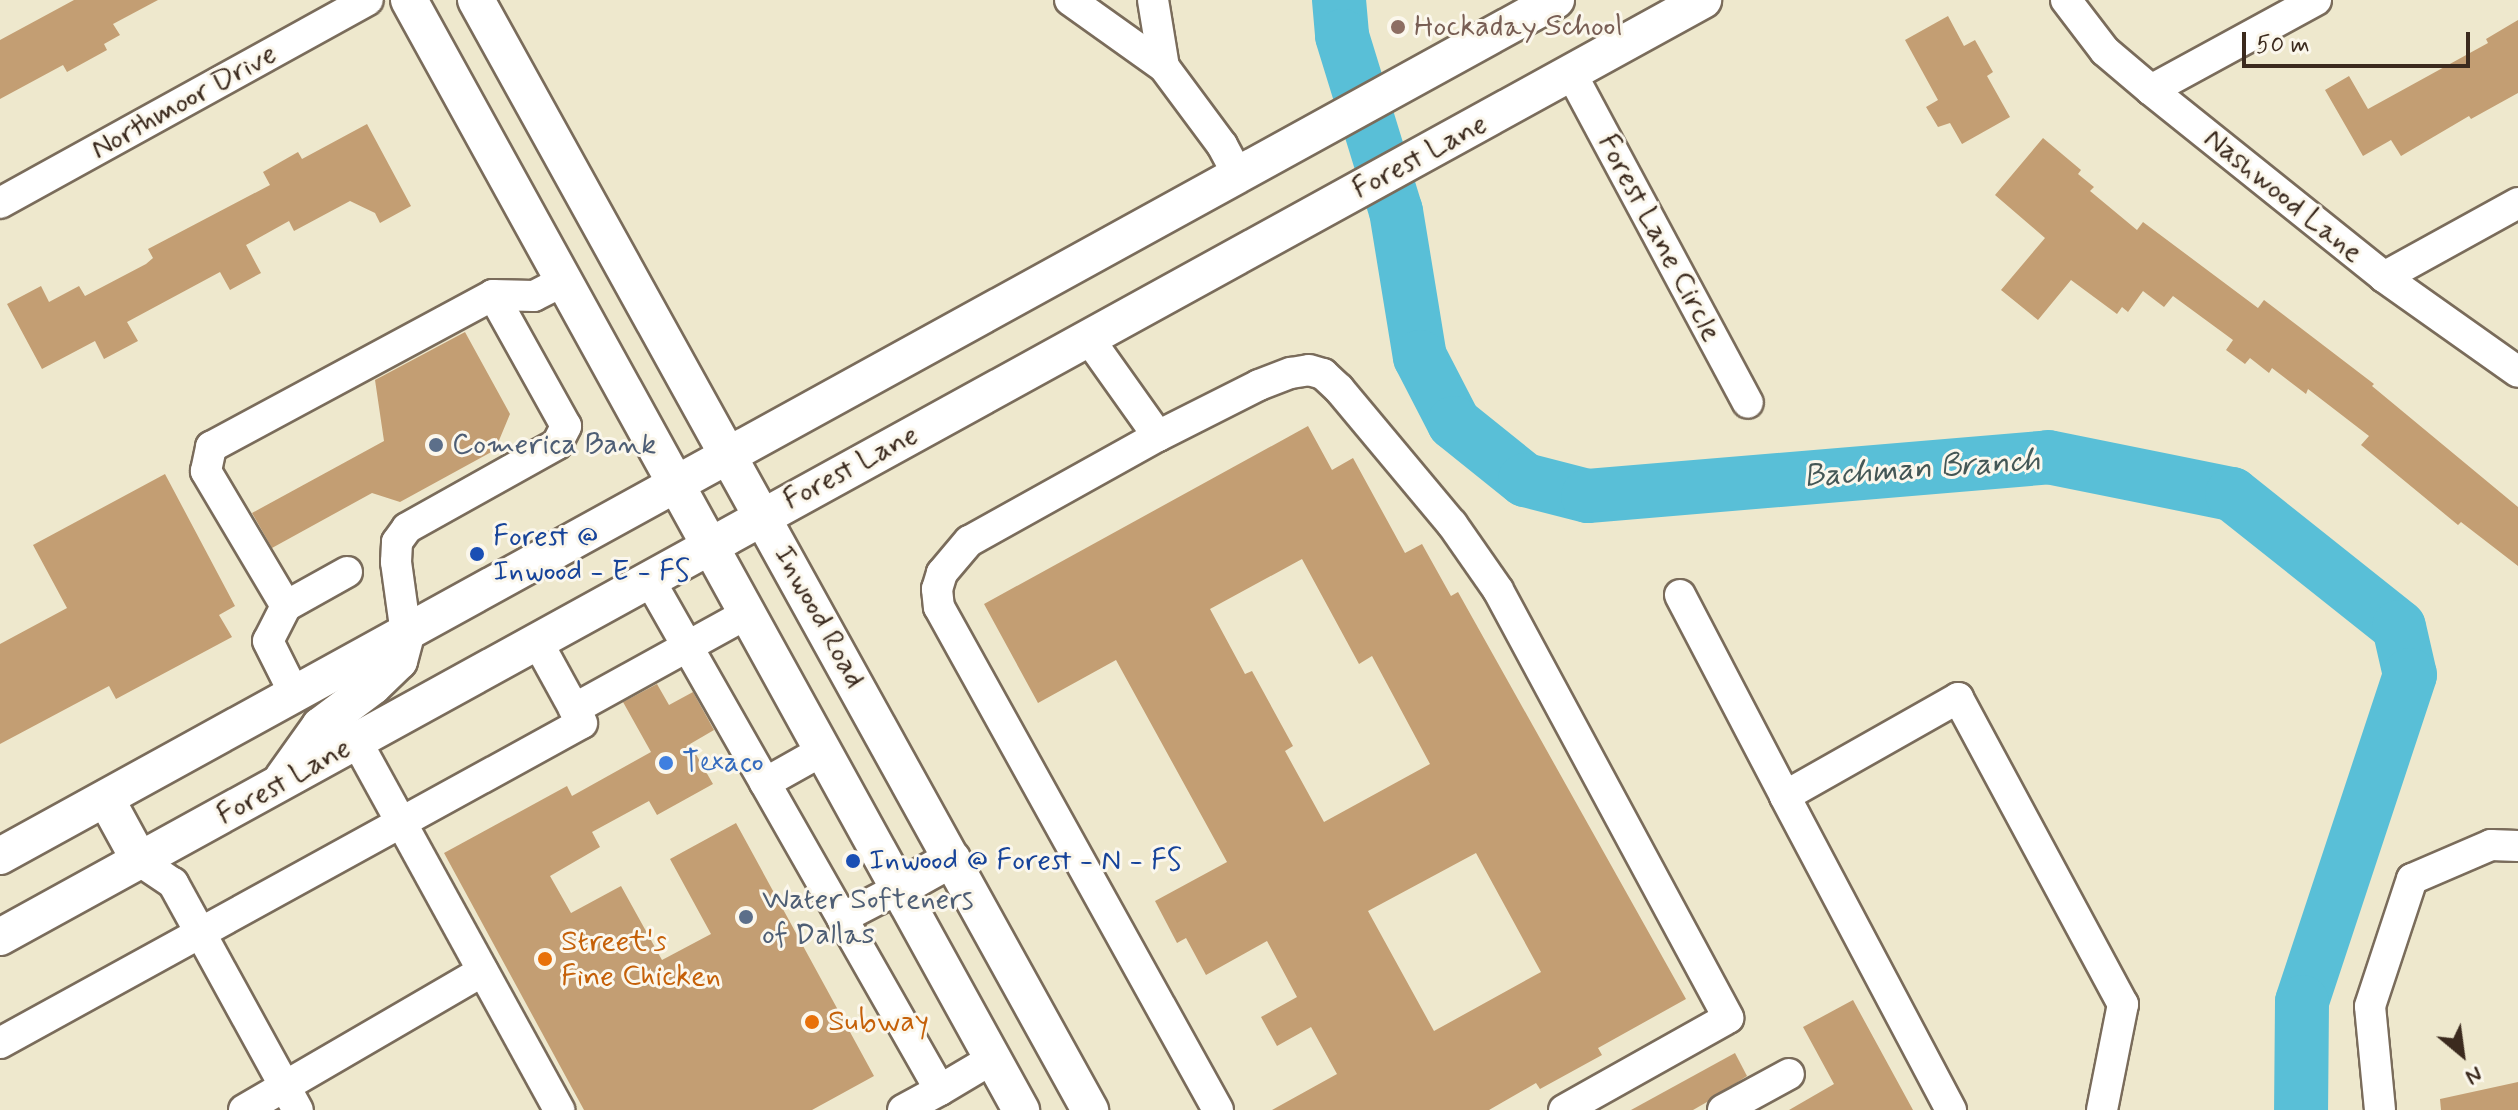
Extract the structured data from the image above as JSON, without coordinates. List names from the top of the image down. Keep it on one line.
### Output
{"streets":{"main road":["Forest Lane","Inwood Road"],"street":["Northmoor Drive","Nashwood Lane","Forest Lane Circle"]},"crossings":[["Forest Lane","Forest Lane Circle"],["Forest Lane","Inwood Road"]],"water":["Bachman Branch"],"places":["Hockaday School","Comerica Bank","Forest @ Inwood - E - FS","Texaco","Inwood @ Forest - N - FS","Water Softeners of Dallas","Street's Fine Chicken","Subway"],"scale_bar":"50 m","north":"bottom right"}
